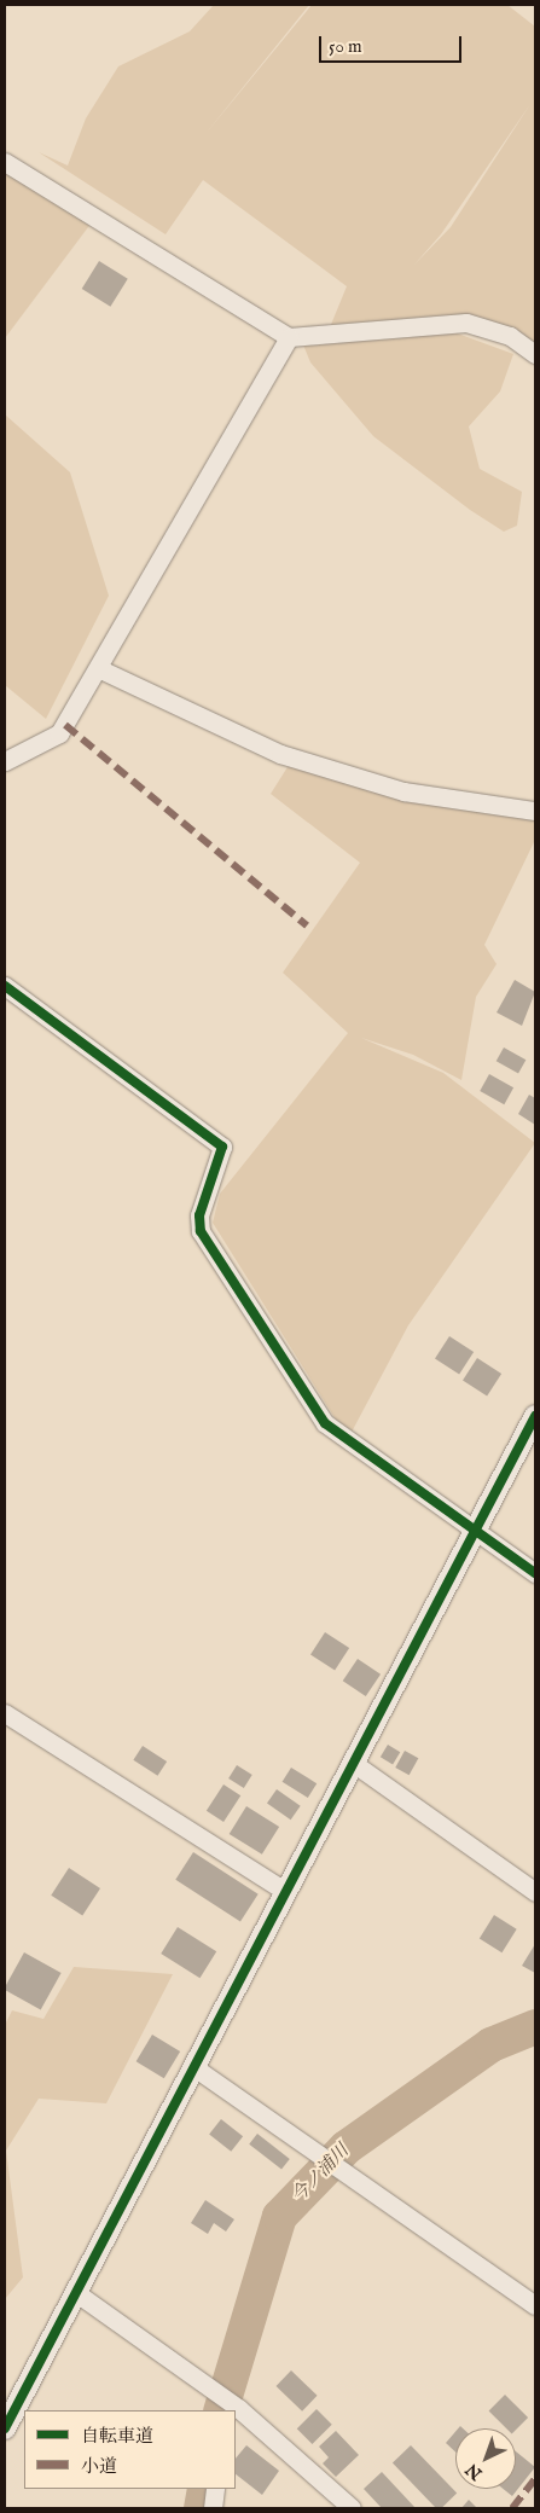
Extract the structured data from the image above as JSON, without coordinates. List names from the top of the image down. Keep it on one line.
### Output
{"water":["今ノ浦川"],"legend":["自転車道","小道"],"scale_bar":"50 m","north":"bottom left"}
